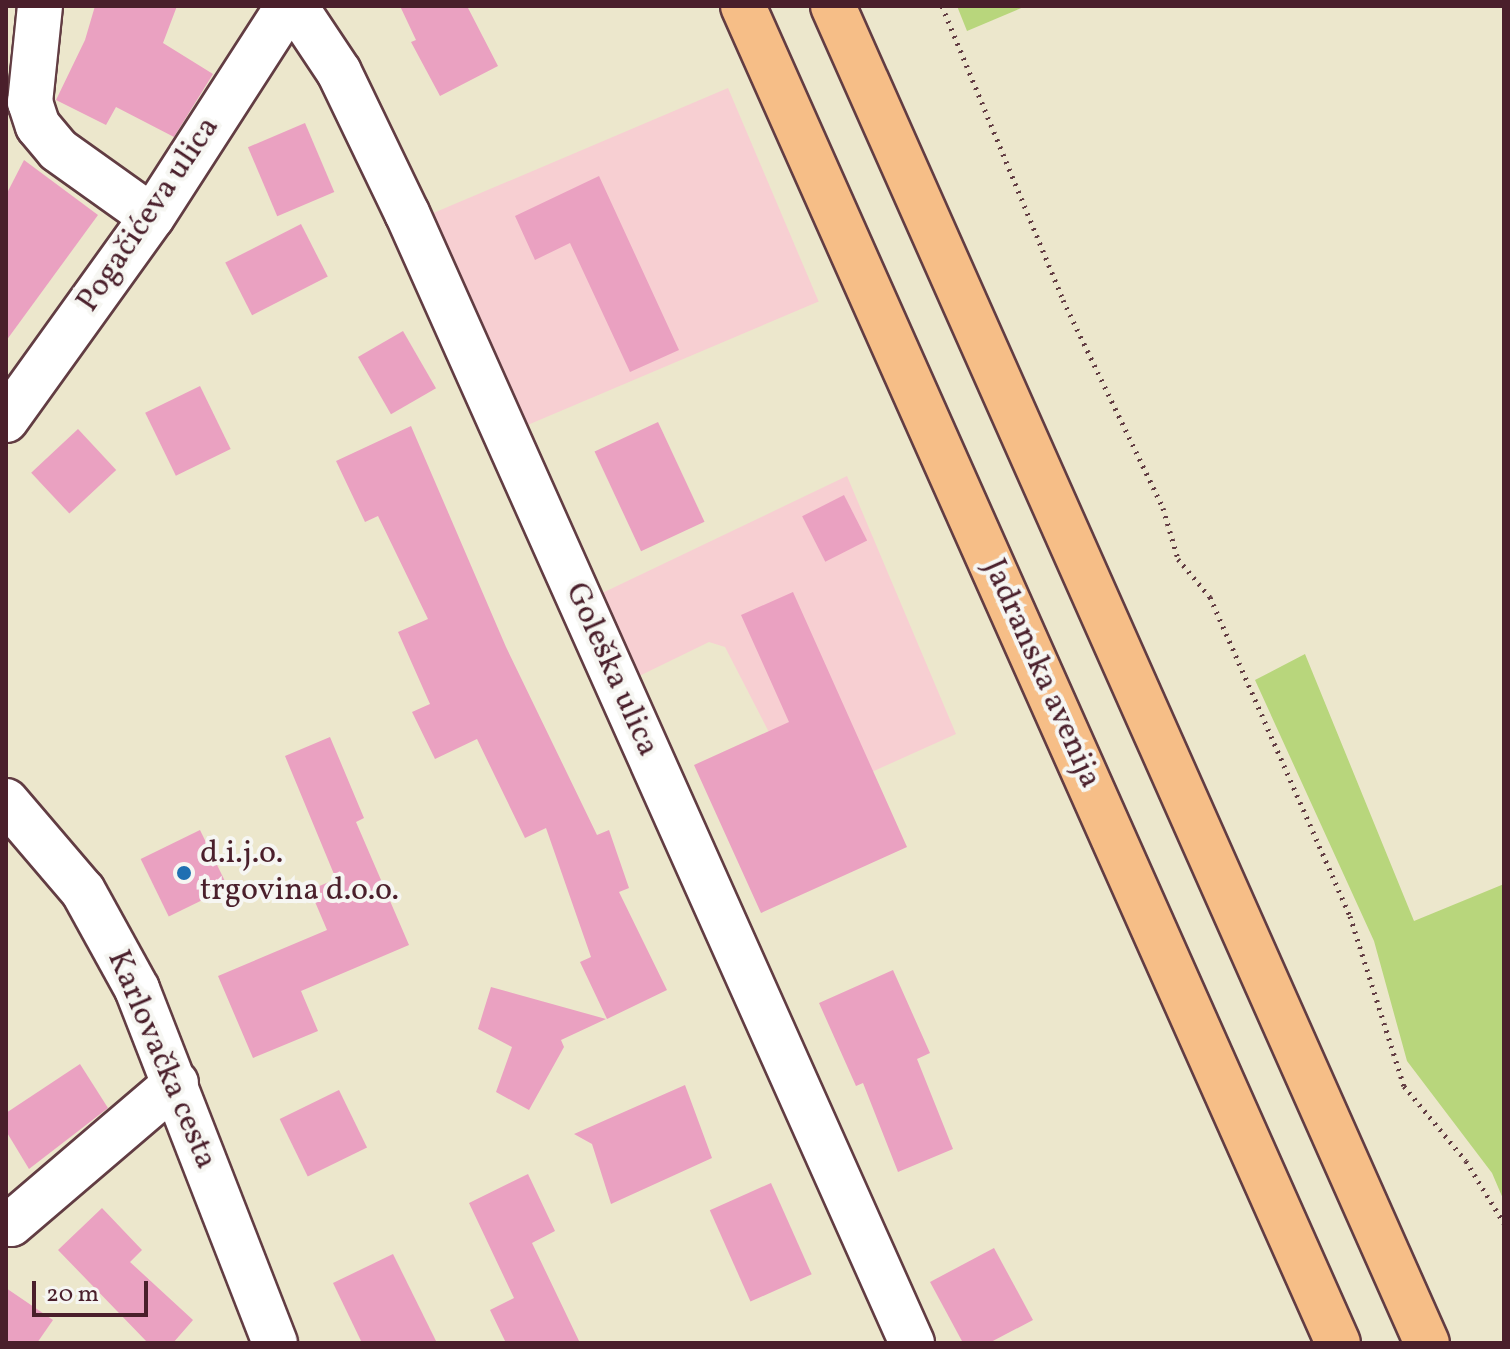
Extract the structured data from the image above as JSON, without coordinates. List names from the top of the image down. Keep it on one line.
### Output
{"streets":{"main road":["Jadranska avenija"],"street":["Pogačićeva ulica","Goleška ulica","Karlovačka cesta"]},"places":["d.i.j.o. trgovina d.o.o."],"scale_bar":"20 m"}
